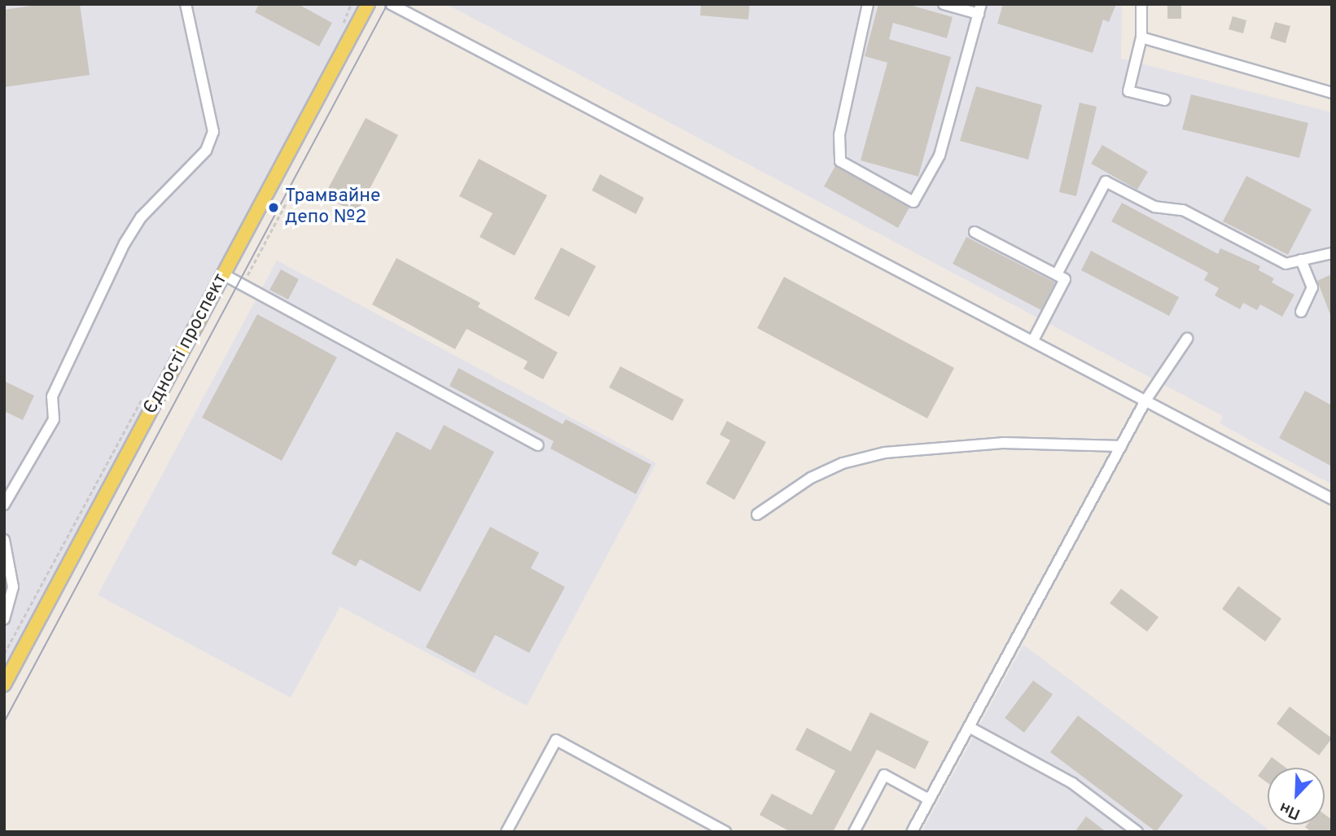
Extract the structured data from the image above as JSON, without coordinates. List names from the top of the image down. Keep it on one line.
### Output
{"streets":{"main road":["Єдності проспект"]},"places":["Трамвайне депо №2"],"north":"bottom left"}
